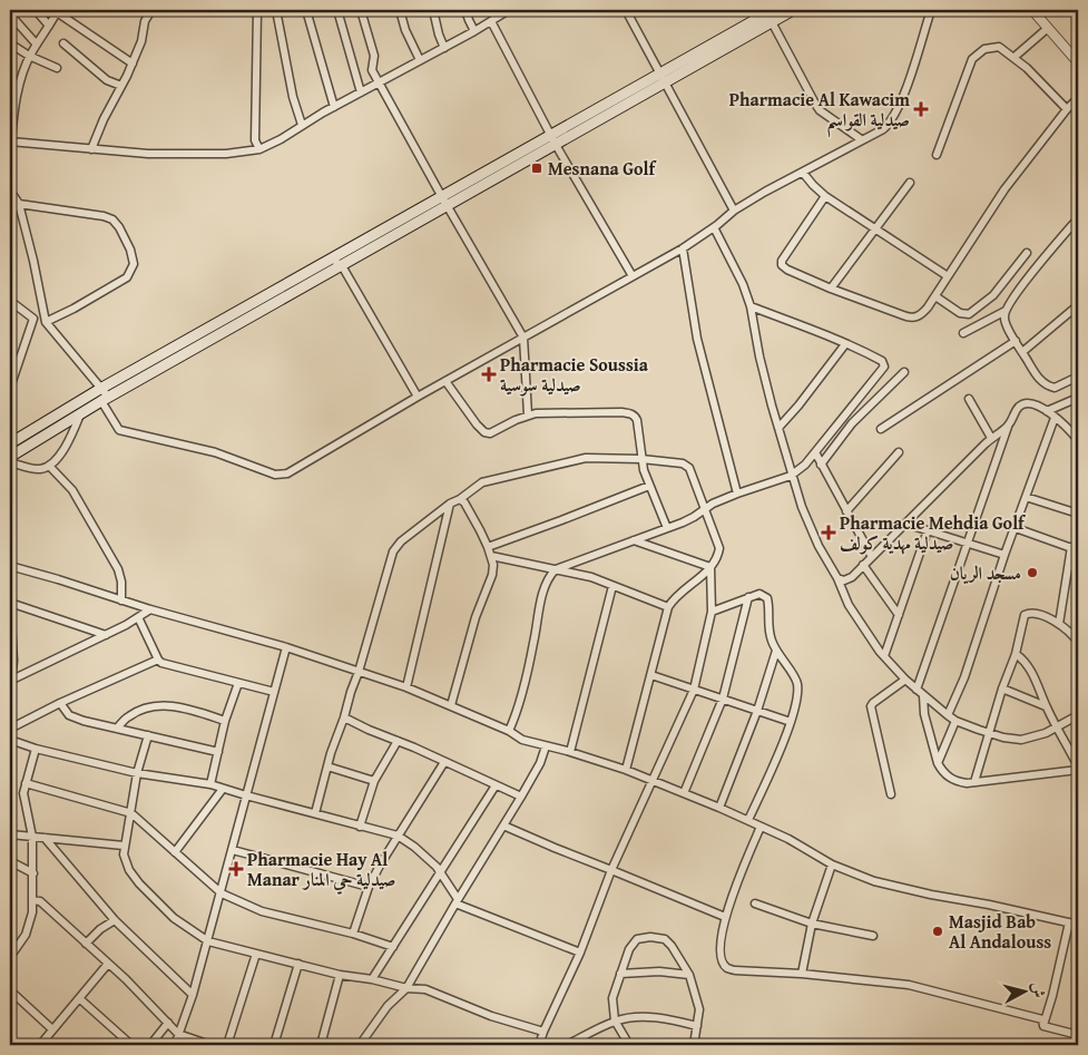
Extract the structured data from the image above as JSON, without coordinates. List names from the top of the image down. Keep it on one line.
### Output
{"places":{"health":["Pharmacie Al Kawacim صيدلية القواسم","Pharmacie Soussia صيدلية سوسية","Pharmacie Mehdia Golf صيدلية مهدية كولف","Pharmacie Hay Al Manar صيدلية حي المنار"],"transit":["Mesnana Golf"],"other":["مسجد الريان","Masjid Bab Al Andalouss"]},"north":"right"}
